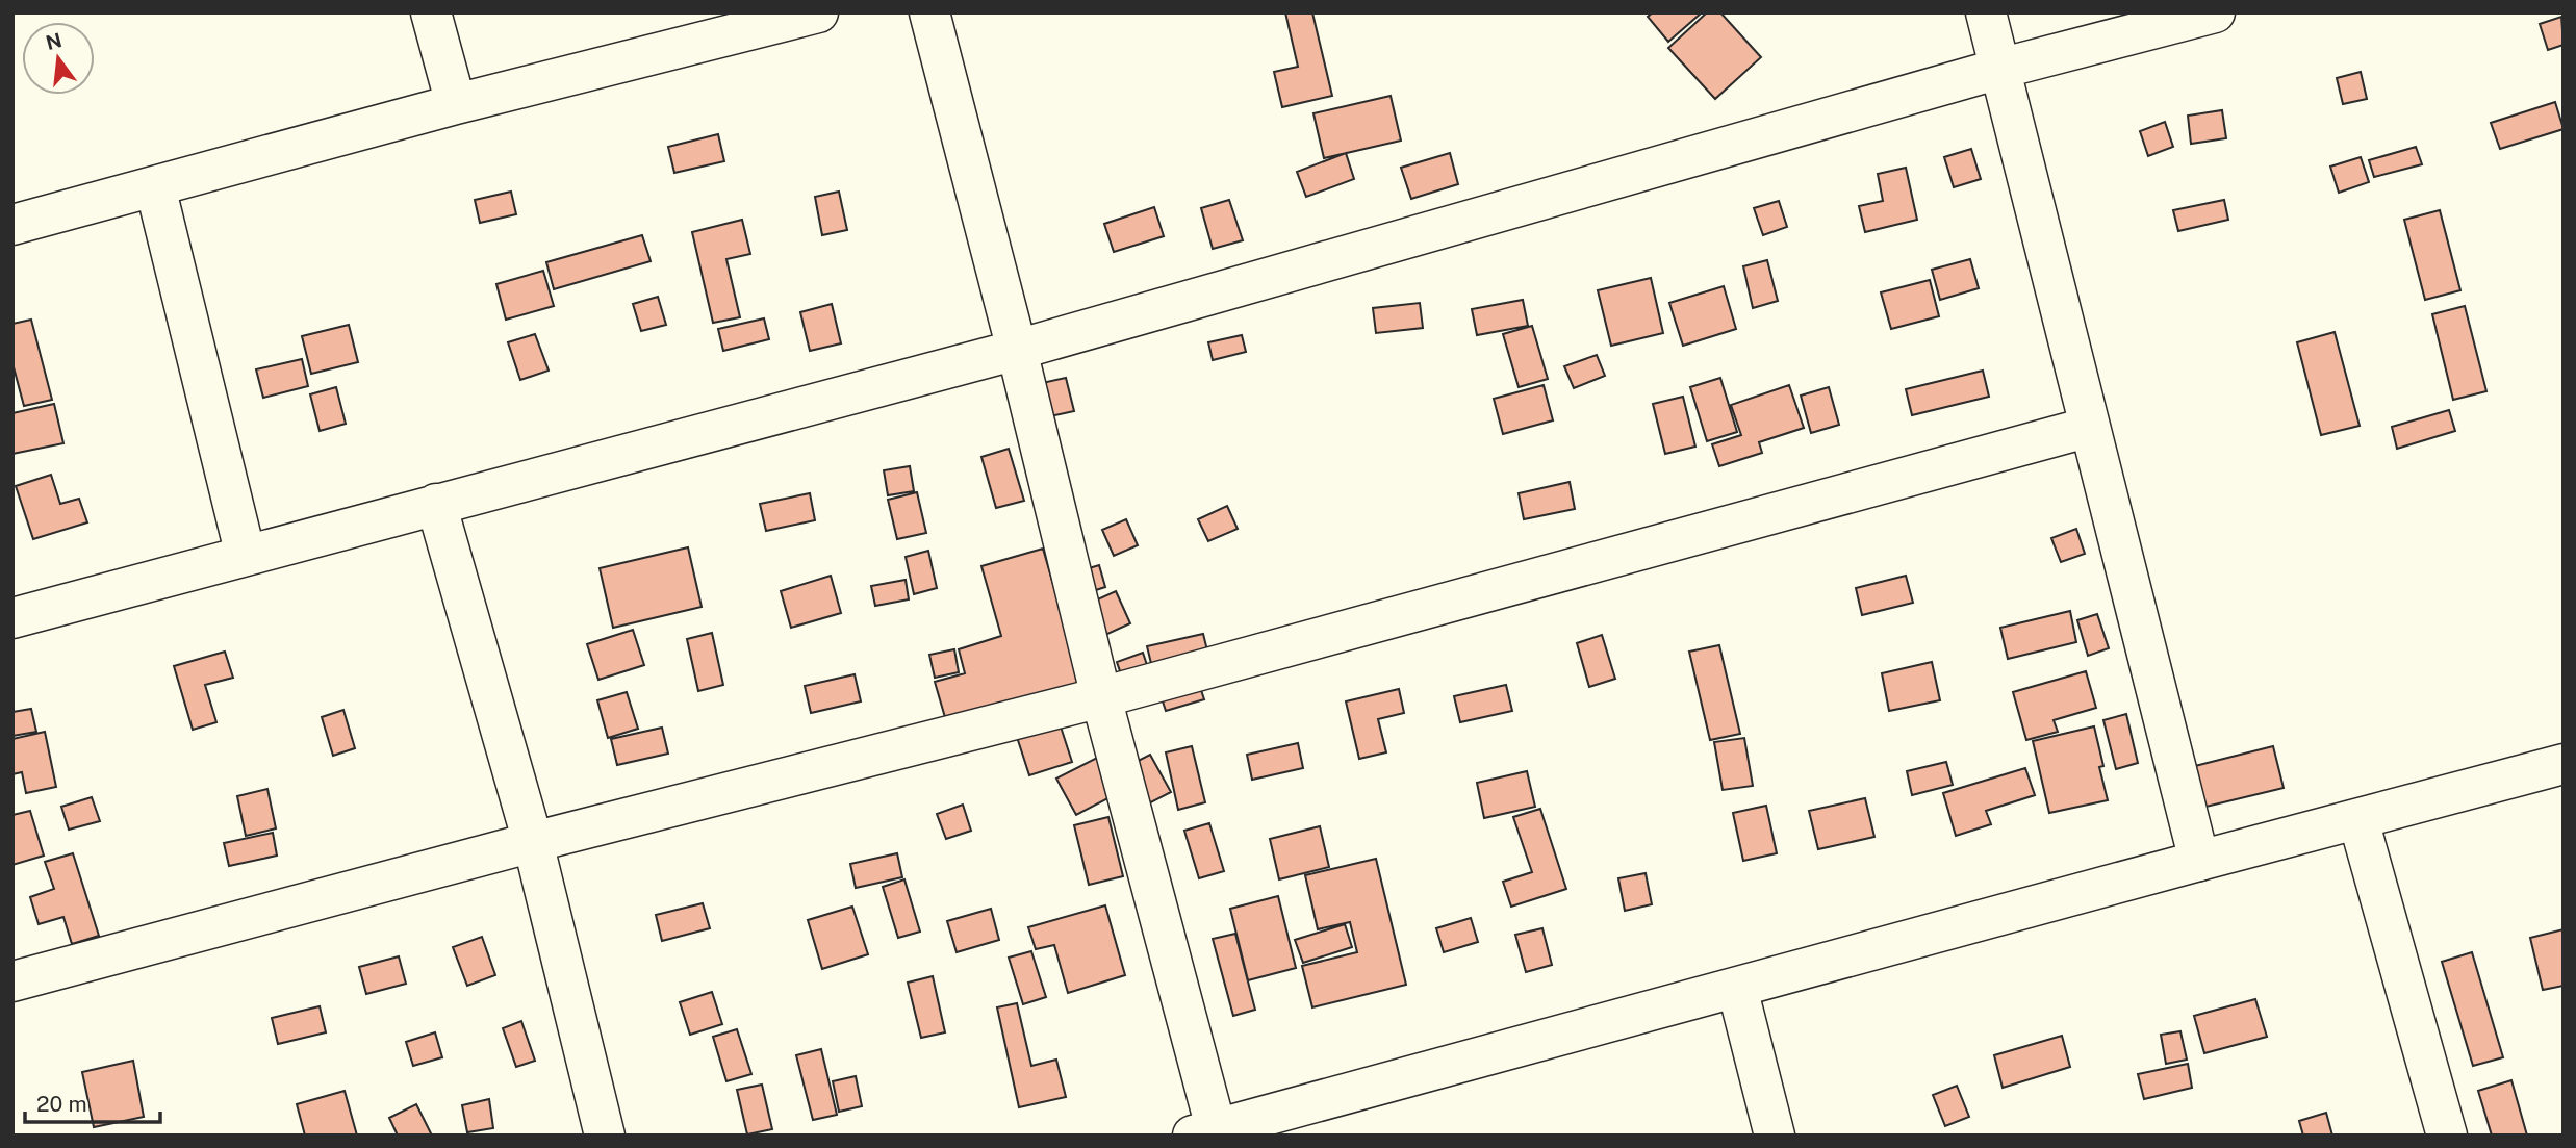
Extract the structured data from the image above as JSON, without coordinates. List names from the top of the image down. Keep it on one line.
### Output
{"scale_bar":"20 m","north":"top"}
